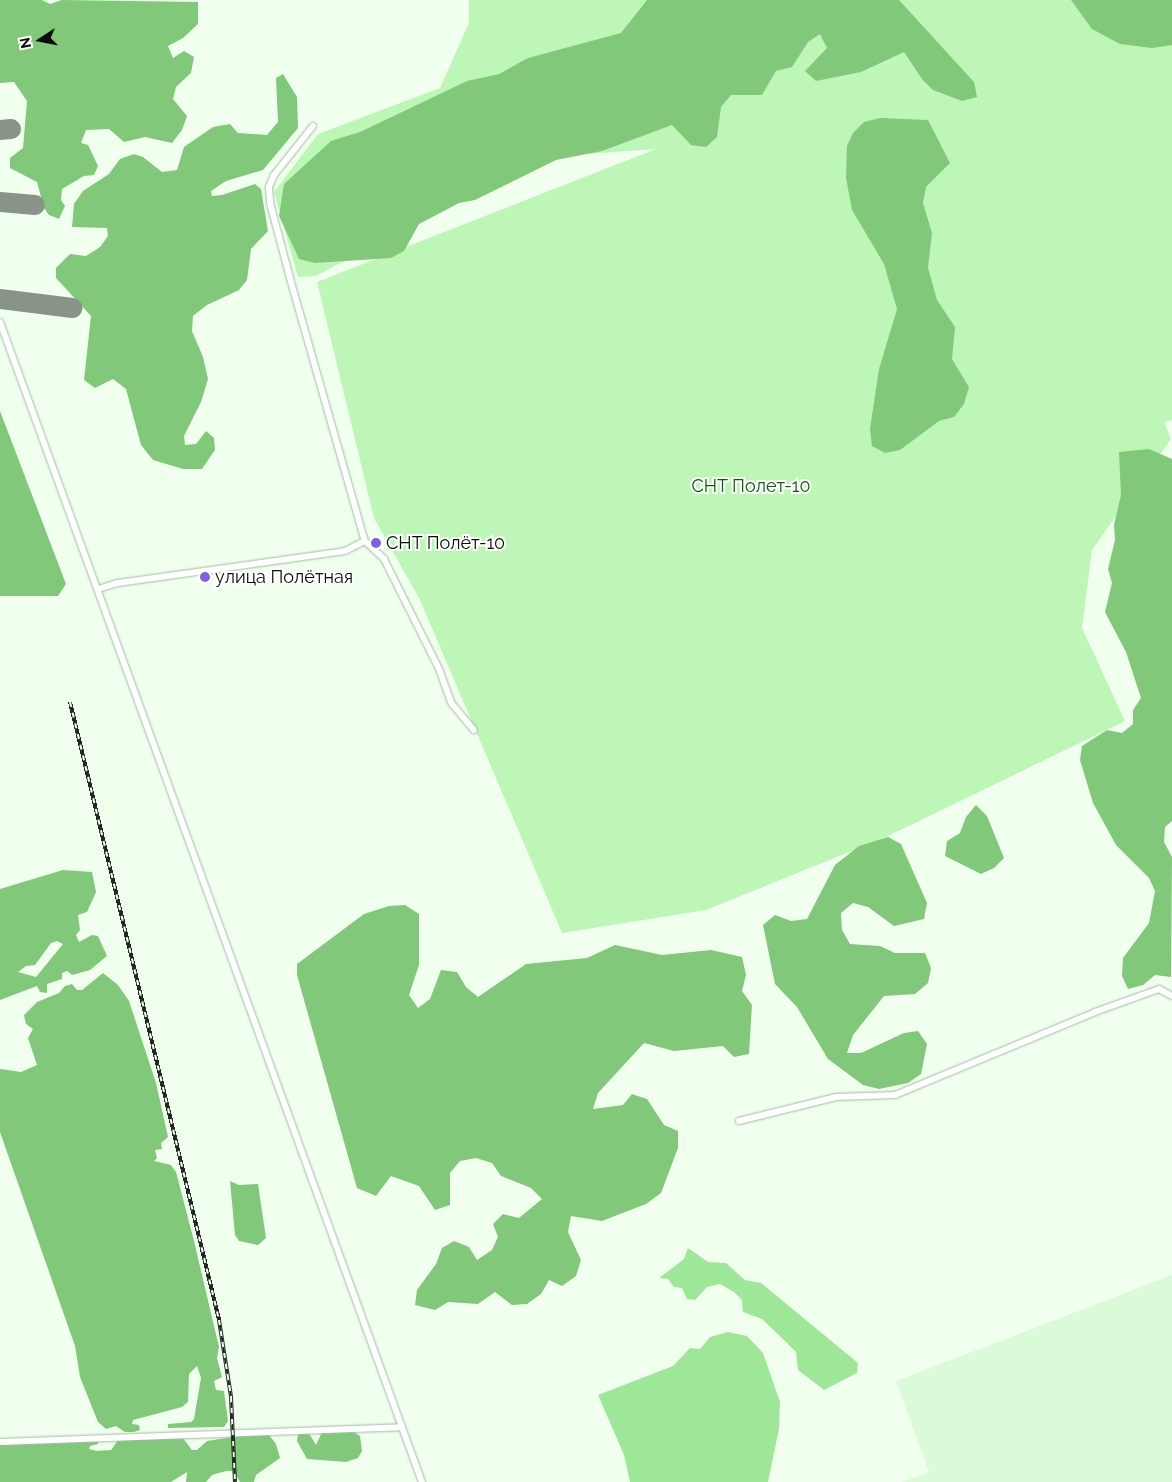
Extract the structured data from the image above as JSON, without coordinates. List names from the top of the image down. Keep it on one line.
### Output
{"parks":["СНТ Полет-10"],"places":["СНТ Полёт-10","улица Полётная"],"north":"left"}
